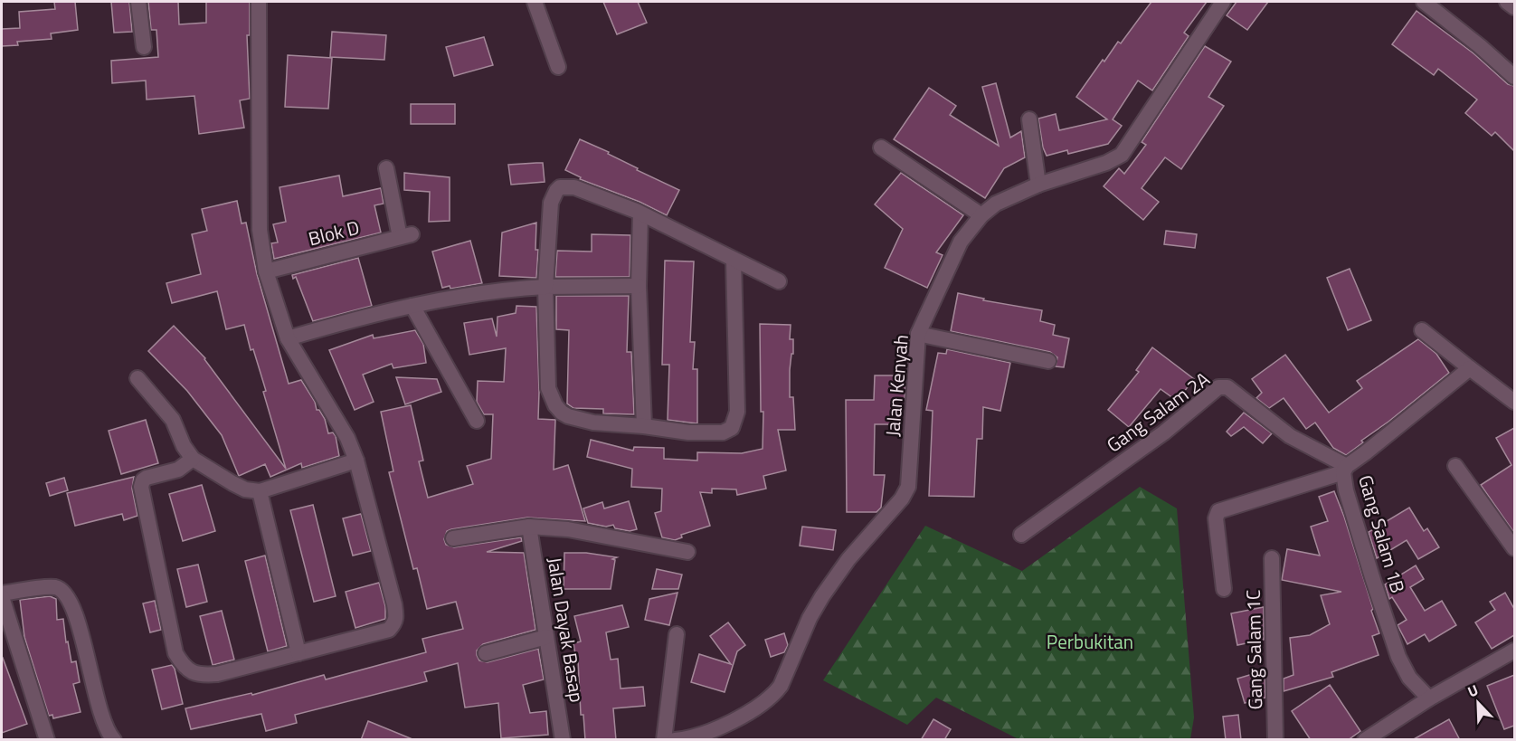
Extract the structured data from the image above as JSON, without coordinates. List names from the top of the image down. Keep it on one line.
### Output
{"streets":{"street":["Blok D","Jalan Kenyah","Gang Salam 2A","Gang Salam 1B","Jalan Dayak Basap","Gang Salam 1C"]},"crossings":[["Gang Salam 2A","Gang Salam 1B"]],"parks":["Perbukitan"],"north":"top left"}
